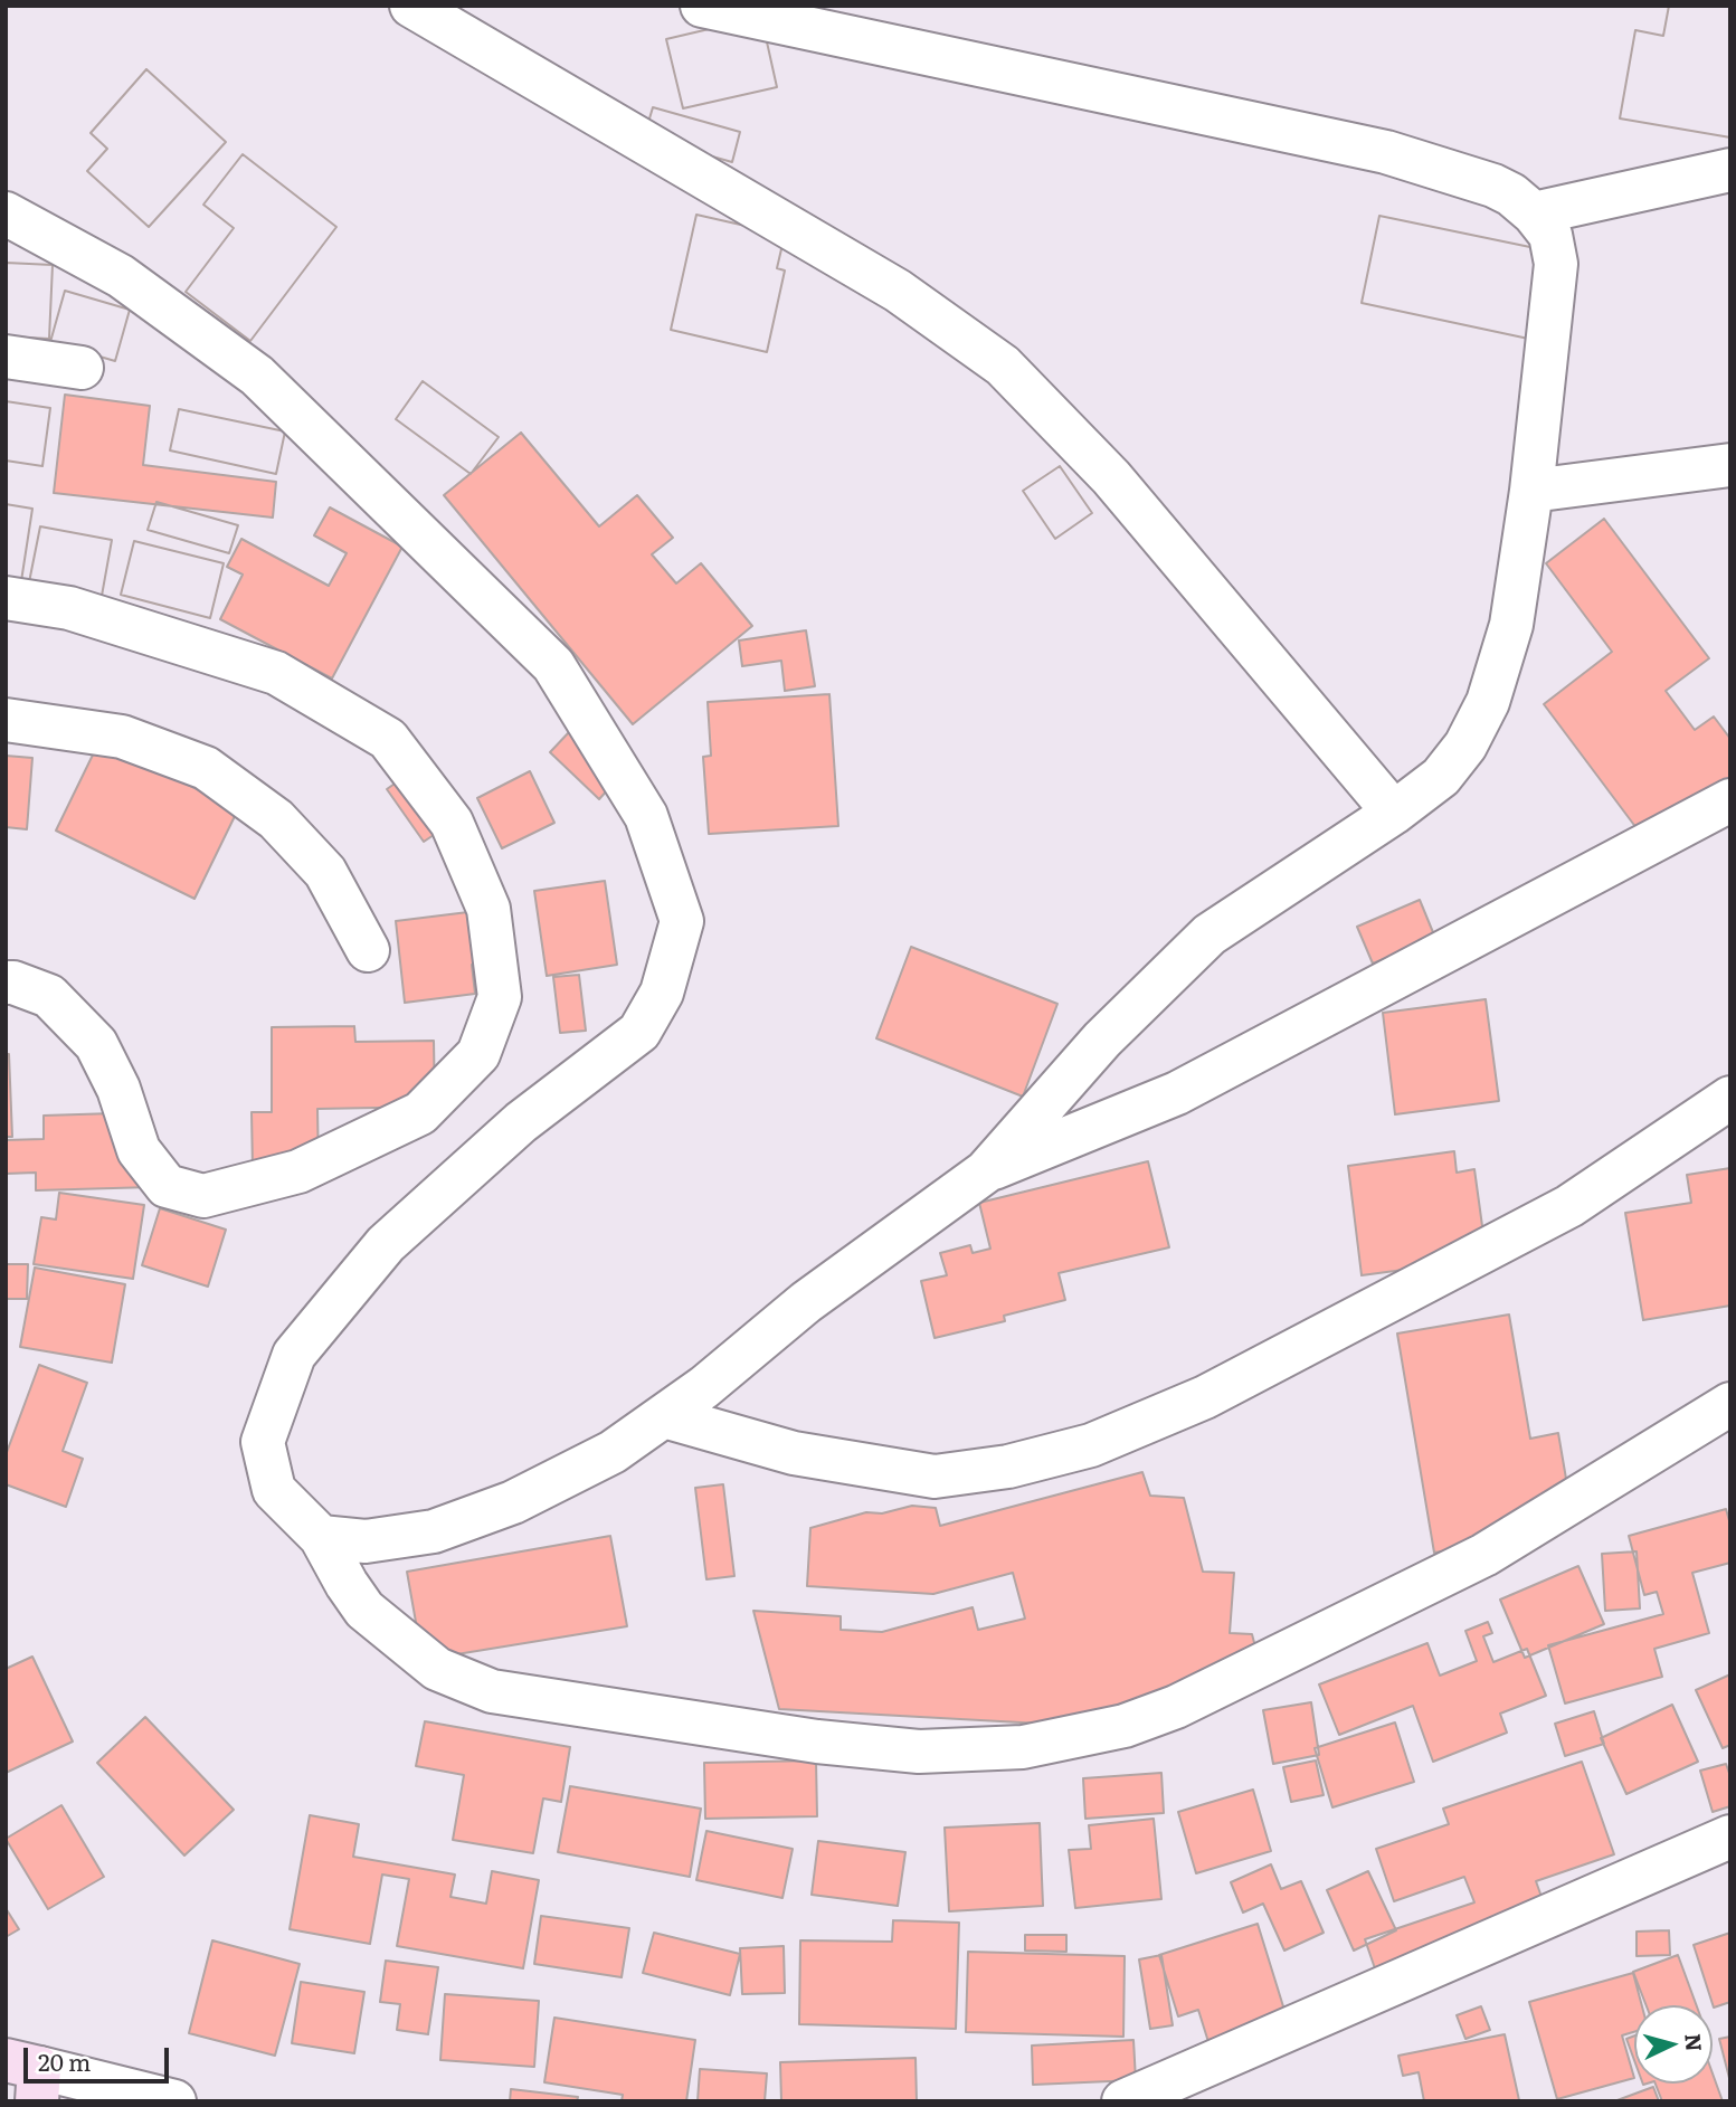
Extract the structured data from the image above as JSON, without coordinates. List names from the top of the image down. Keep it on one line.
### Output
{"scale_bar":"20 m","north":"right"}
